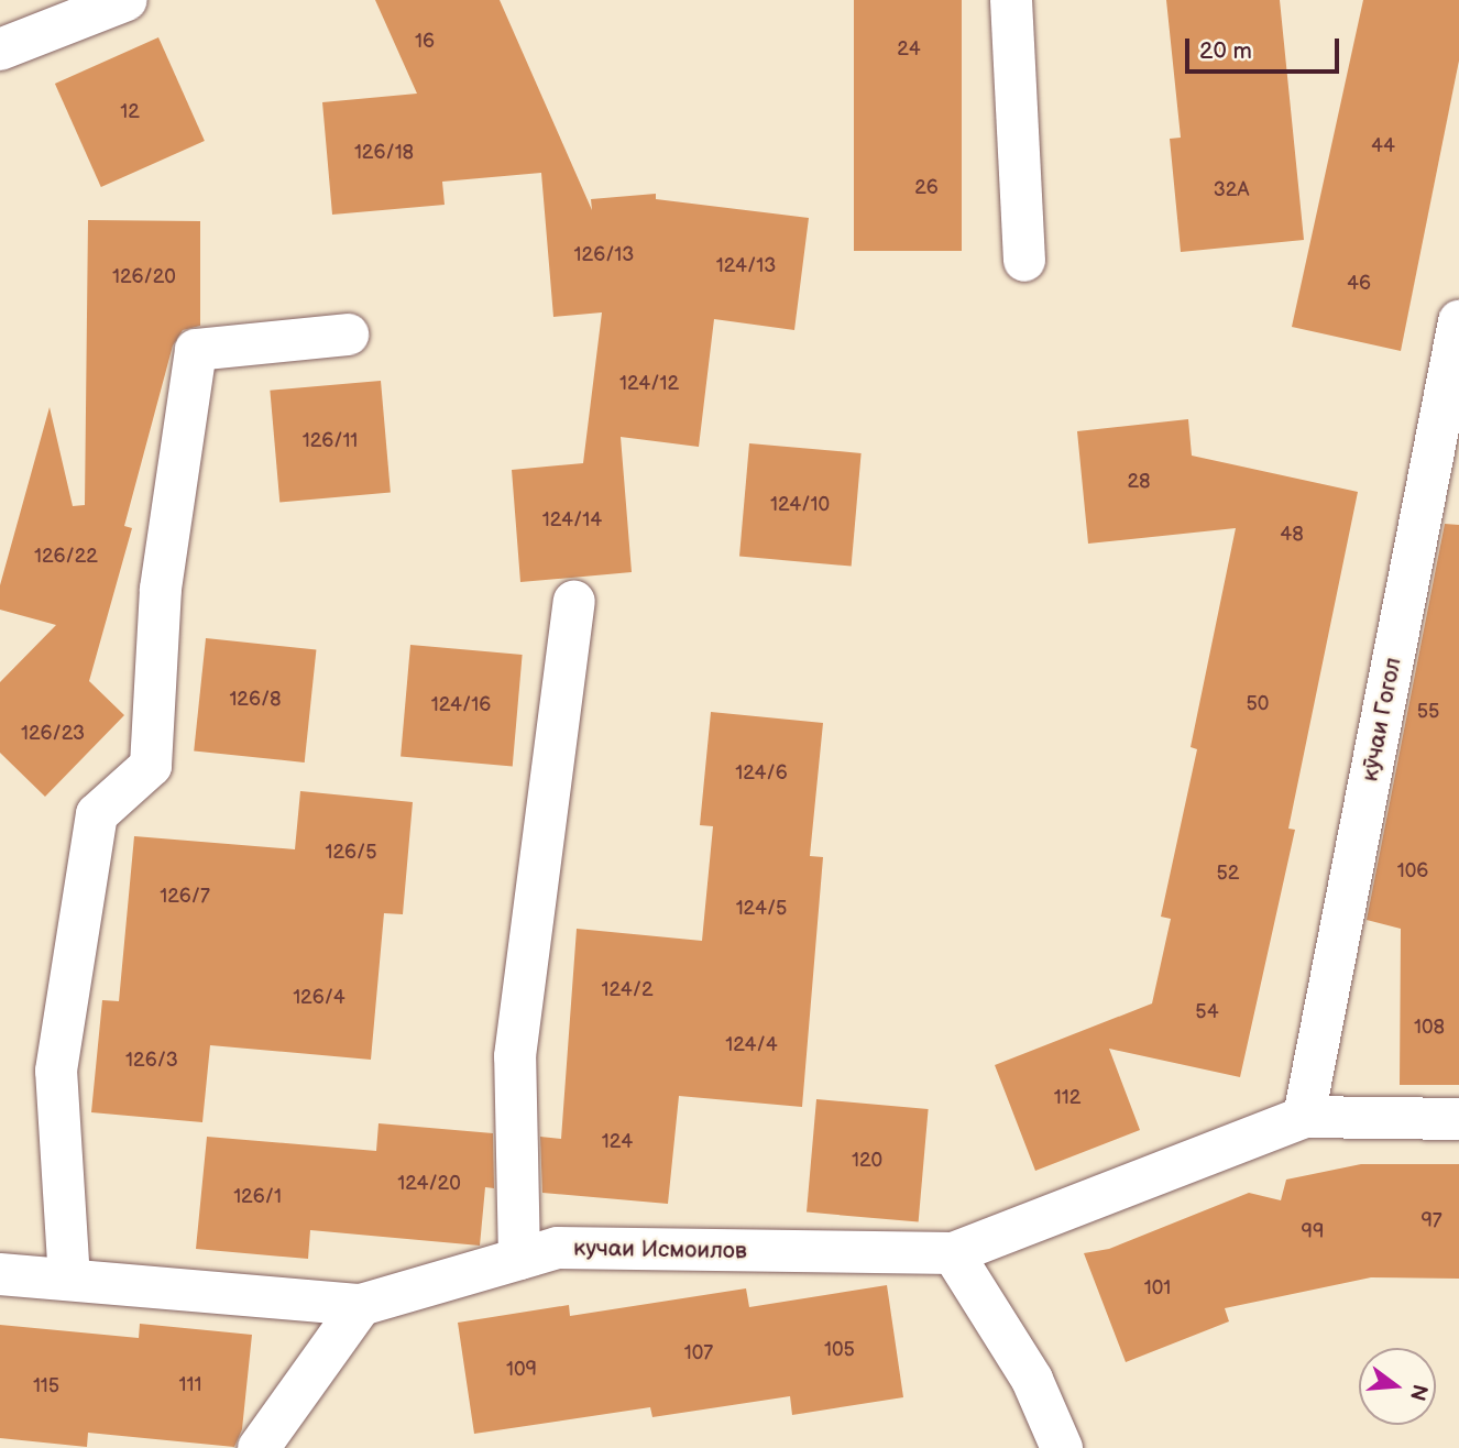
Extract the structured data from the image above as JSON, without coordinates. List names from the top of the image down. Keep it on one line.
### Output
{"streets":{"street":["кӯчаи Гогол","кучаи Исмоилов"]},"crossings":[["кӯчаи Гогол","кучаи Исмоилов"]],"house_numbers":["16","24","12","44","126/18","26","32А","126/13","124/13","126/20","46","124/12","126/11","28","124/10","124/14","48","126/22","126/8","50","124/16","55","126/23","124/6","126/5","106","52","126/7","124/5","124/2","126/4","54","108","124/4","126/3","112","124","120","124/20","126/1","97","99","101","105","107","109","111","115"],"scale_bar":"20 m","north":"right"}
